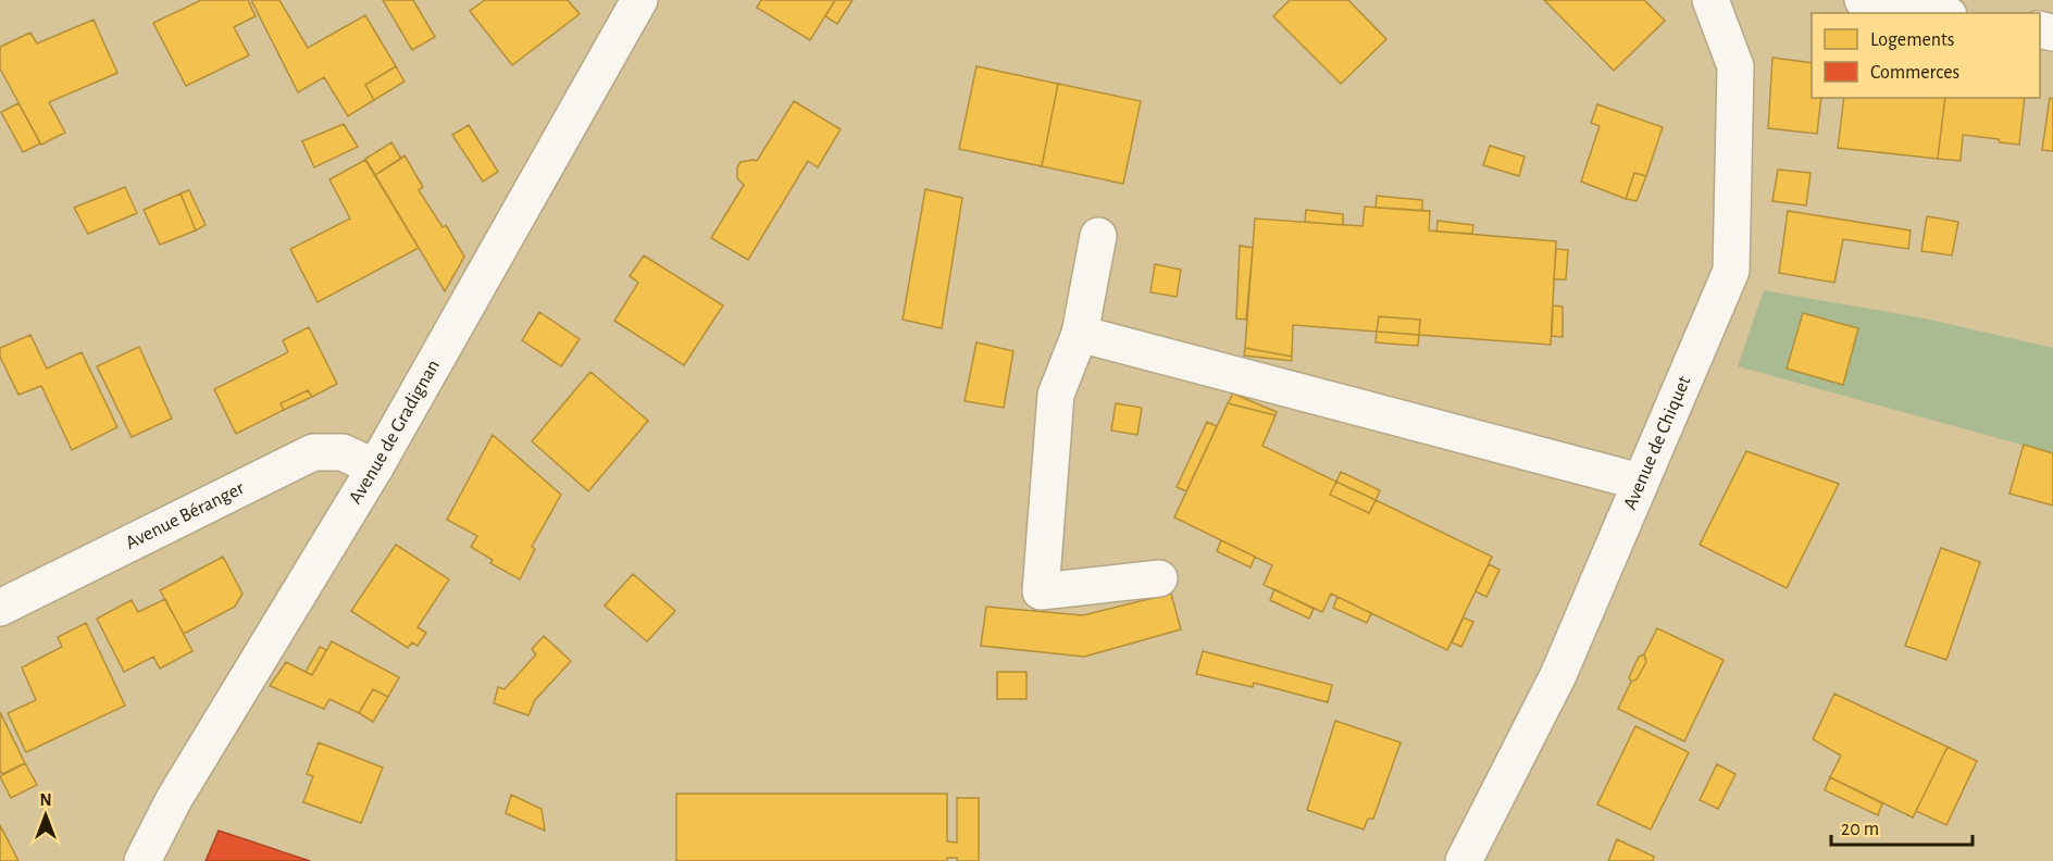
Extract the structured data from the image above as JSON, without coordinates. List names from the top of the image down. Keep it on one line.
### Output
{"streets":{"street":["Avenue de Gradignan","Avenue de Chiquet","Avenue Béranger"]},"crossings":[["Avenue de Gradignan","Avenue Béranger"]],"legend":["Logements","Commerces"],"scale_bar":"20 m","north":"top"}
